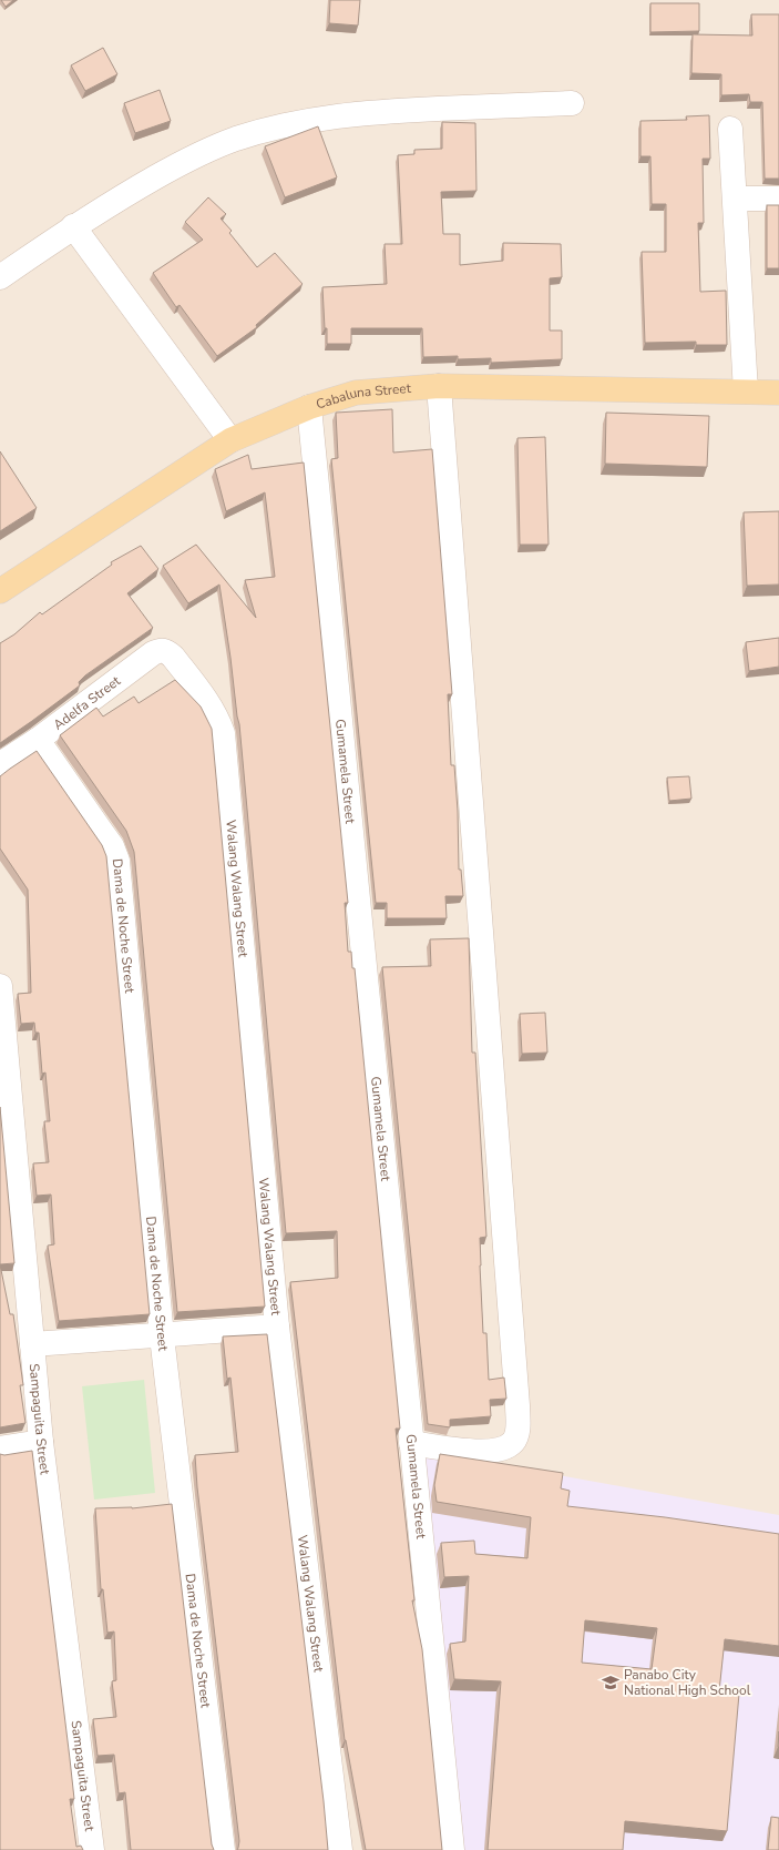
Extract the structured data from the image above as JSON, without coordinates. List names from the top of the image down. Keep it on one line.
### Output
{"streets":{"main road":["Cabaluna Street"],"street":["Adelfa Street","Gumamela Street","Walang Walang Street","Dama de Noche Street","Sampaguita Street"]},"crossings":[["Cabaluna Street","Gumamela Street"],["Adelfa Street","Walang Walang Street"],["Adelfa Street","Dama de Noche Street"]],"places":{"school or university":["Panabo City National High School"]}}
